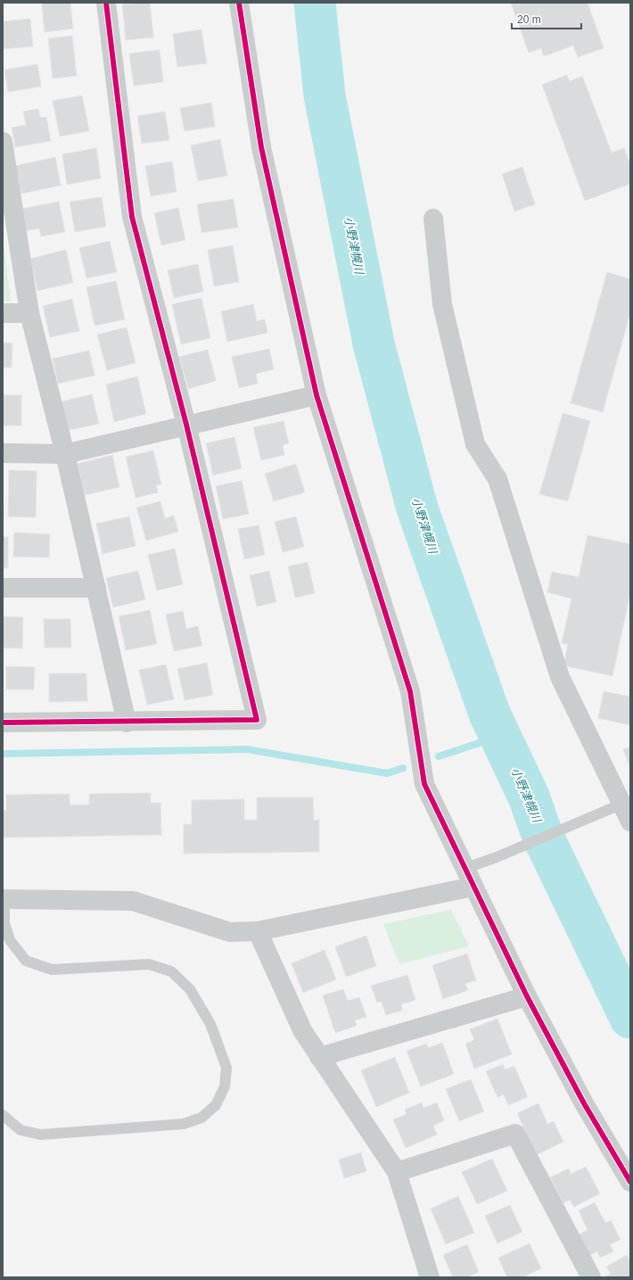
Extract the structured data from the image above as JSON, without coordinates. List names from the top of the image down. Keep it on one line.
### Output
{"water":["小野津幌川"],"scale_bar":"20 m"}
